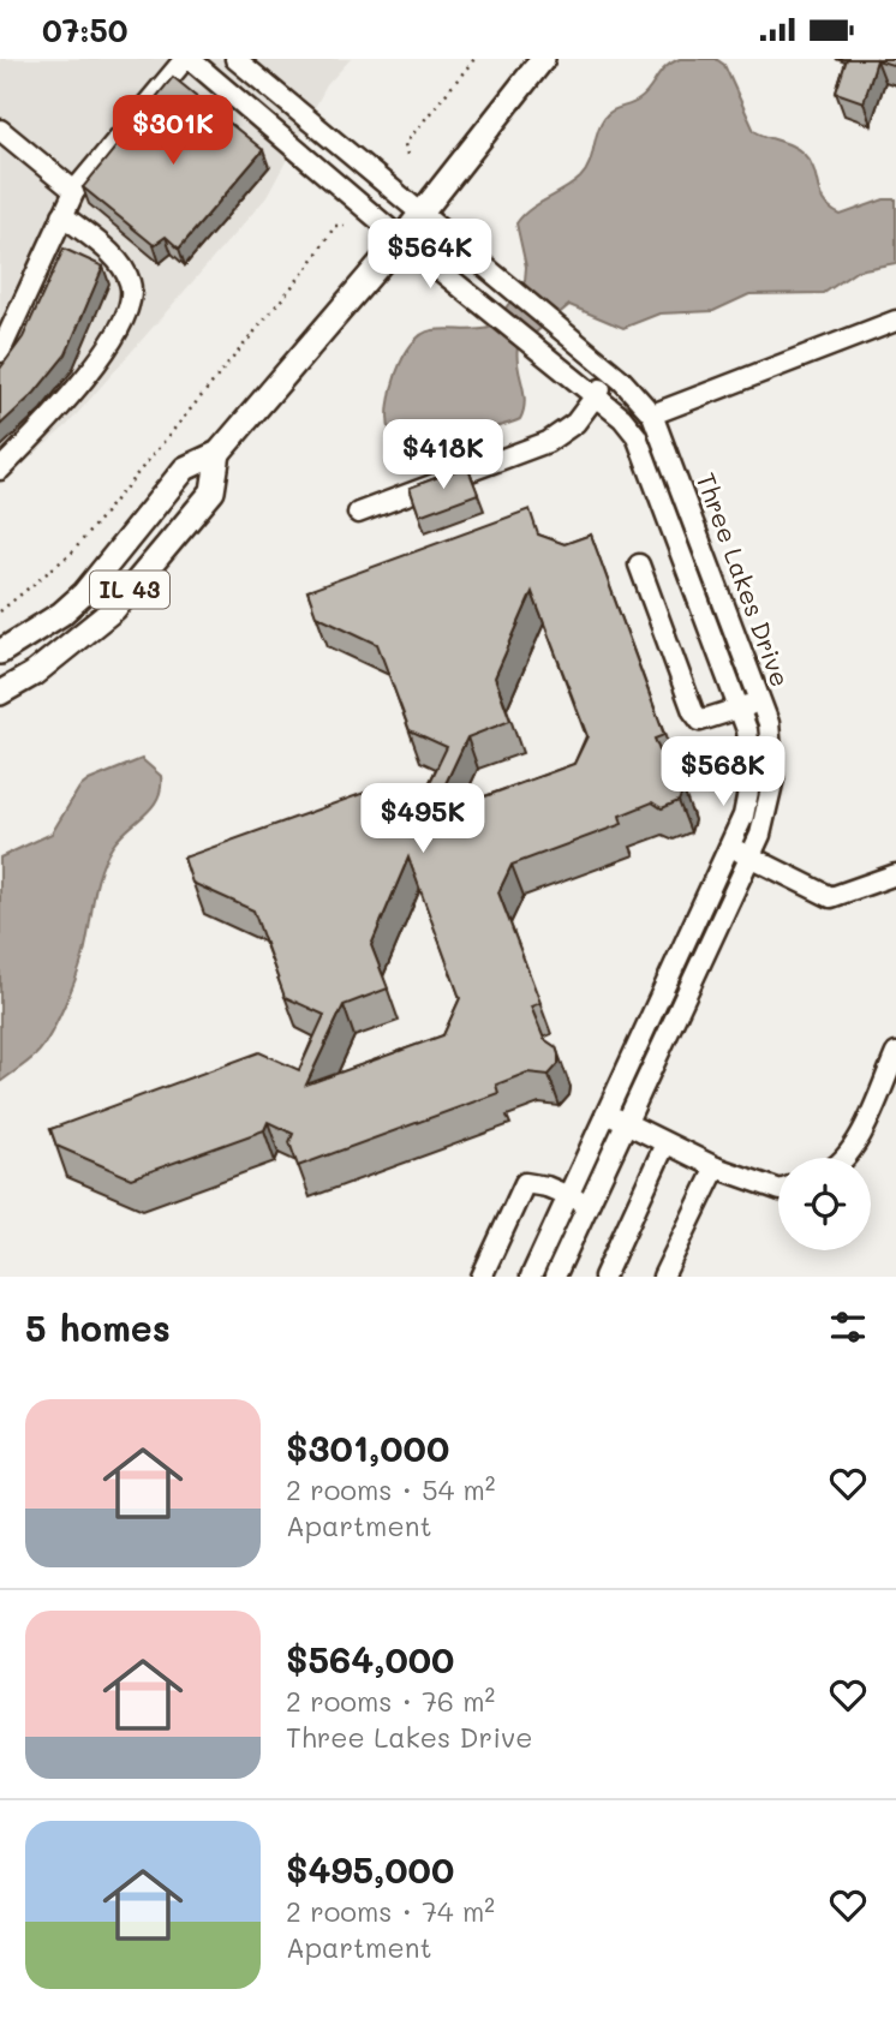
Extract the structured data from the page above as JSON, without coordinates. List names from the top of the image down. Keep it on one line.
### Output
{"streets":{"main road":["IL 43"],"street":["Three Lakes Drive"]},"crossings":[["Three Lakes Drive","IL 43"]],"page":{"status":"07:50","price":["$301K","$564K","$418K","$568K","$495K"],"heading":"5 homes","list":[{"name":"$301,000","note":"2 rooms · 54 m² · Apartment"},{"name":"$564,000","note":"2 rooms · 76 m² · Three Lakes Drive"},{"name":"$495,000","note":"2 rooms · 74 m² · Apartment"}]}}
